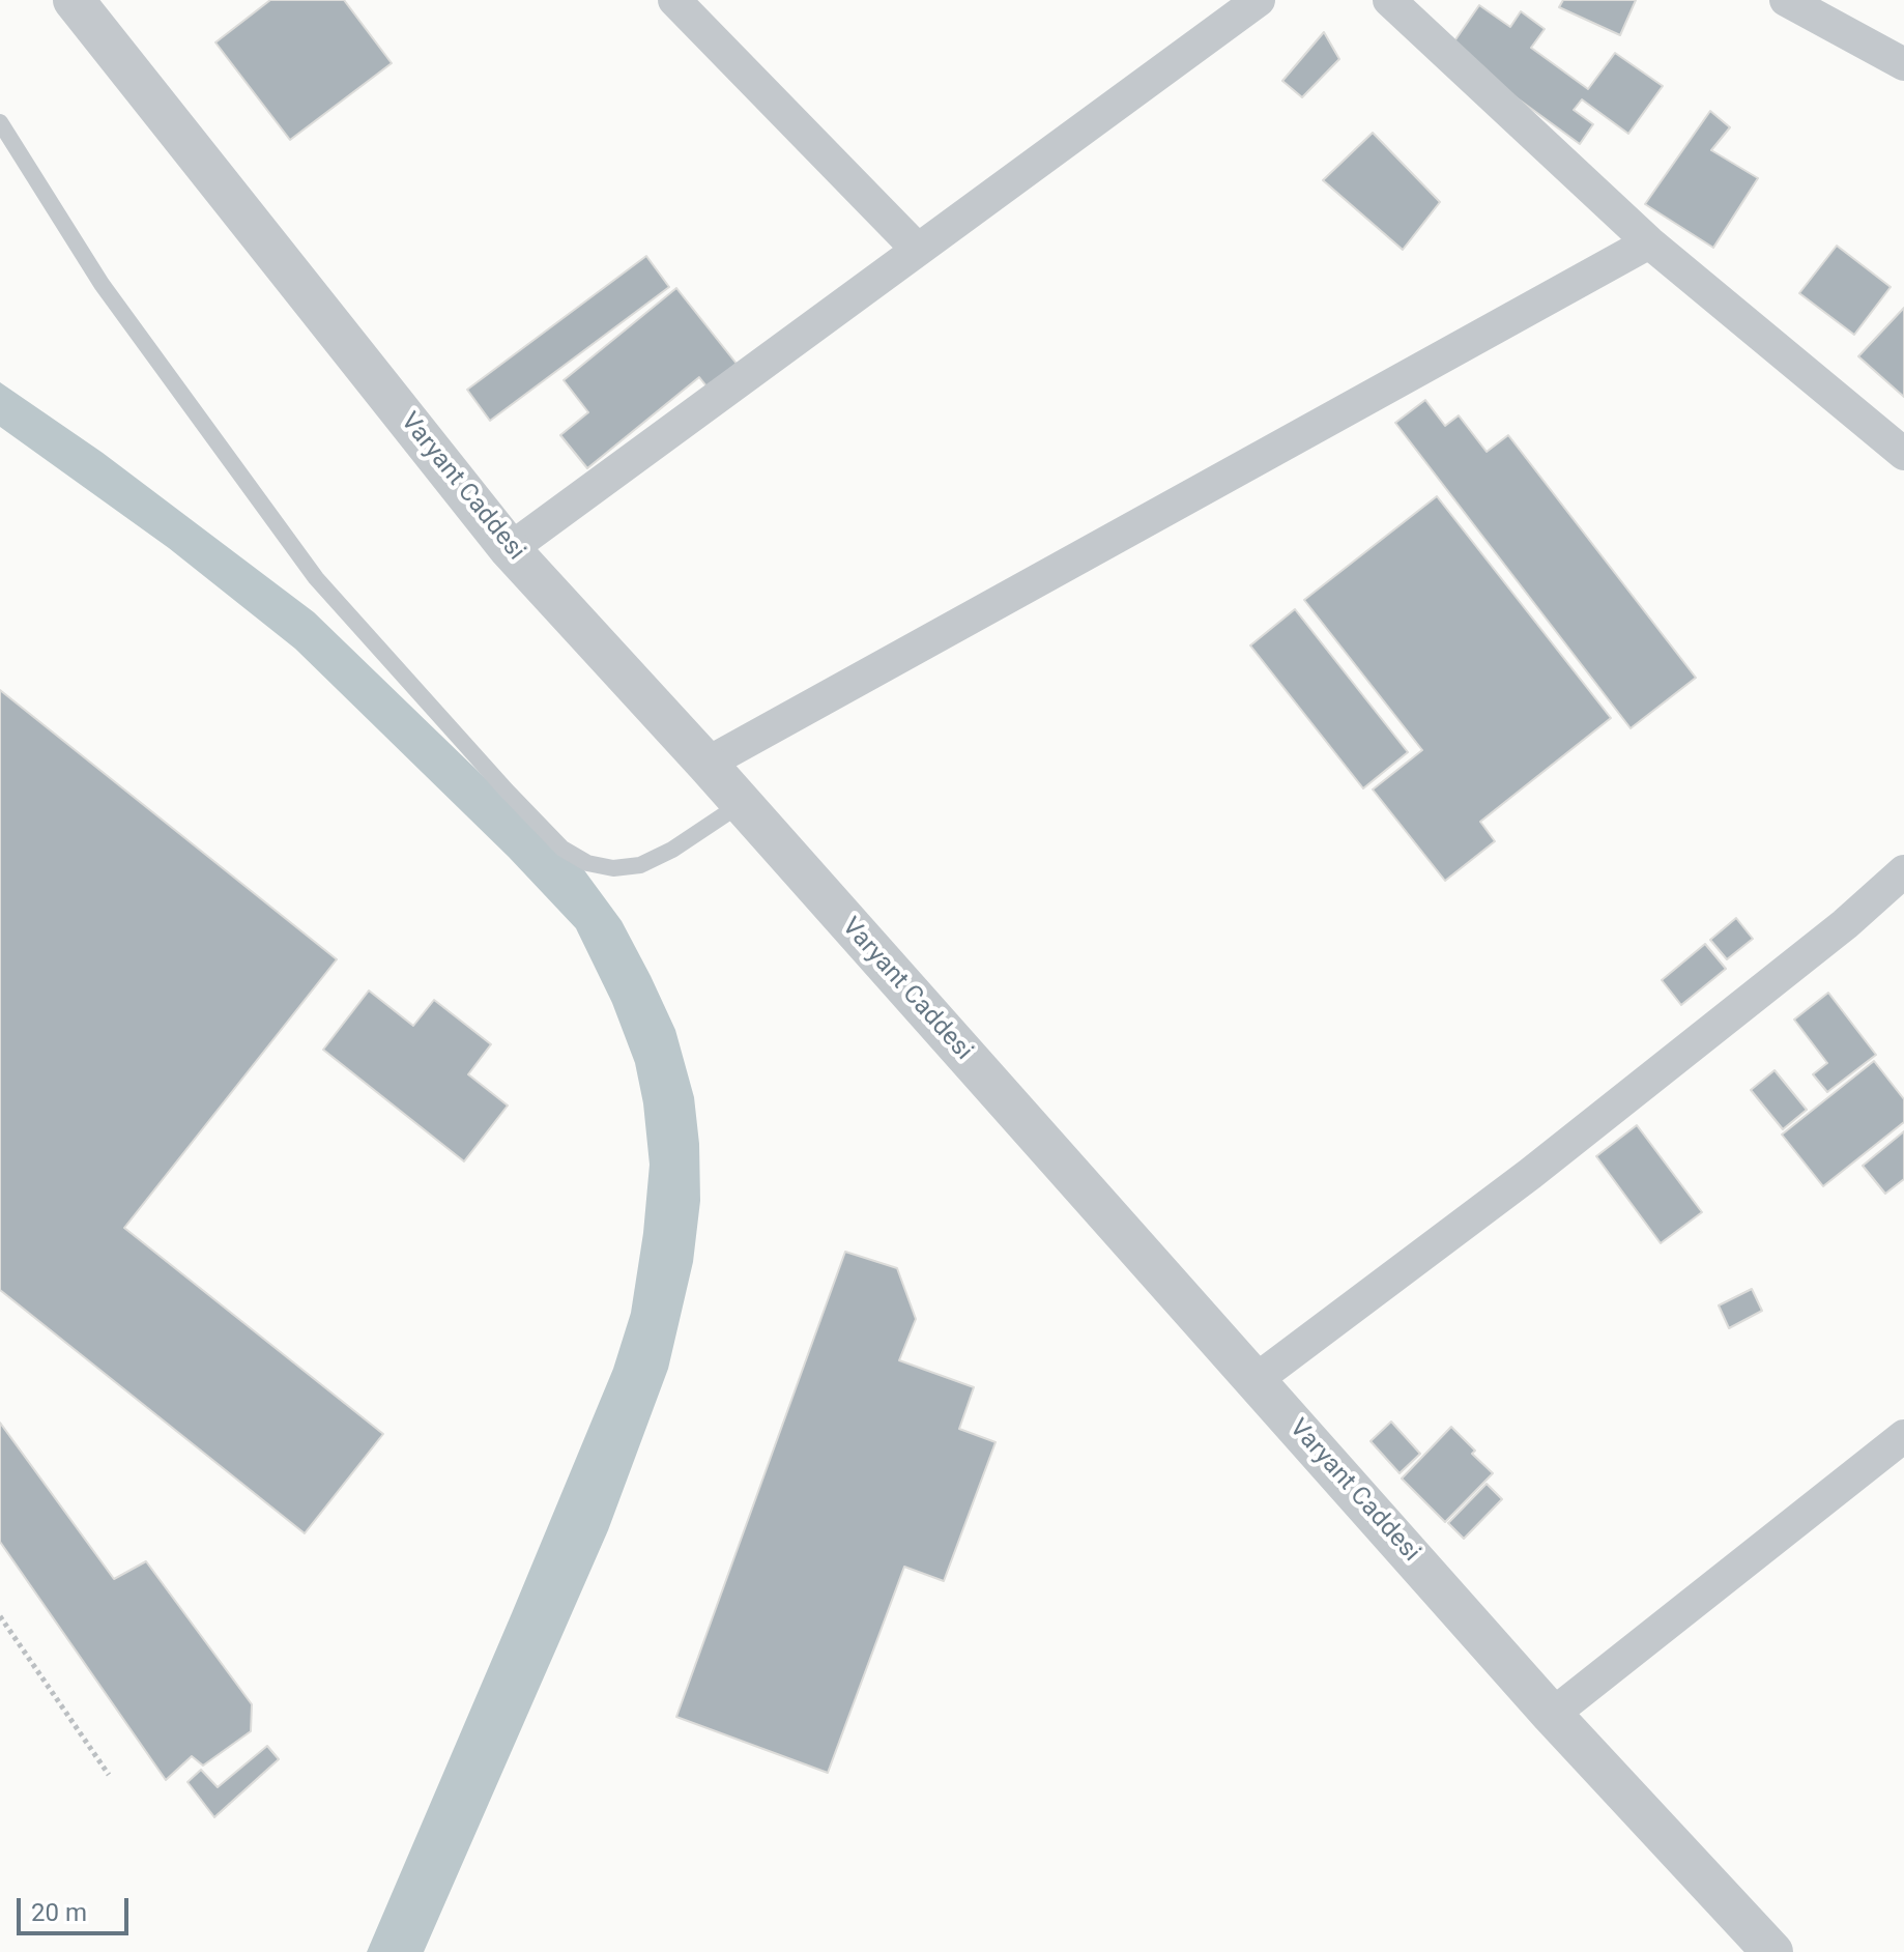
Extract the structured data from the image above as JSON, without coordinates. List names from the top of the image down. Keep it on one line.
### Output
{"streets":{"street":["Varyant Caddesi"]},"scale_bar":"20 m"}
